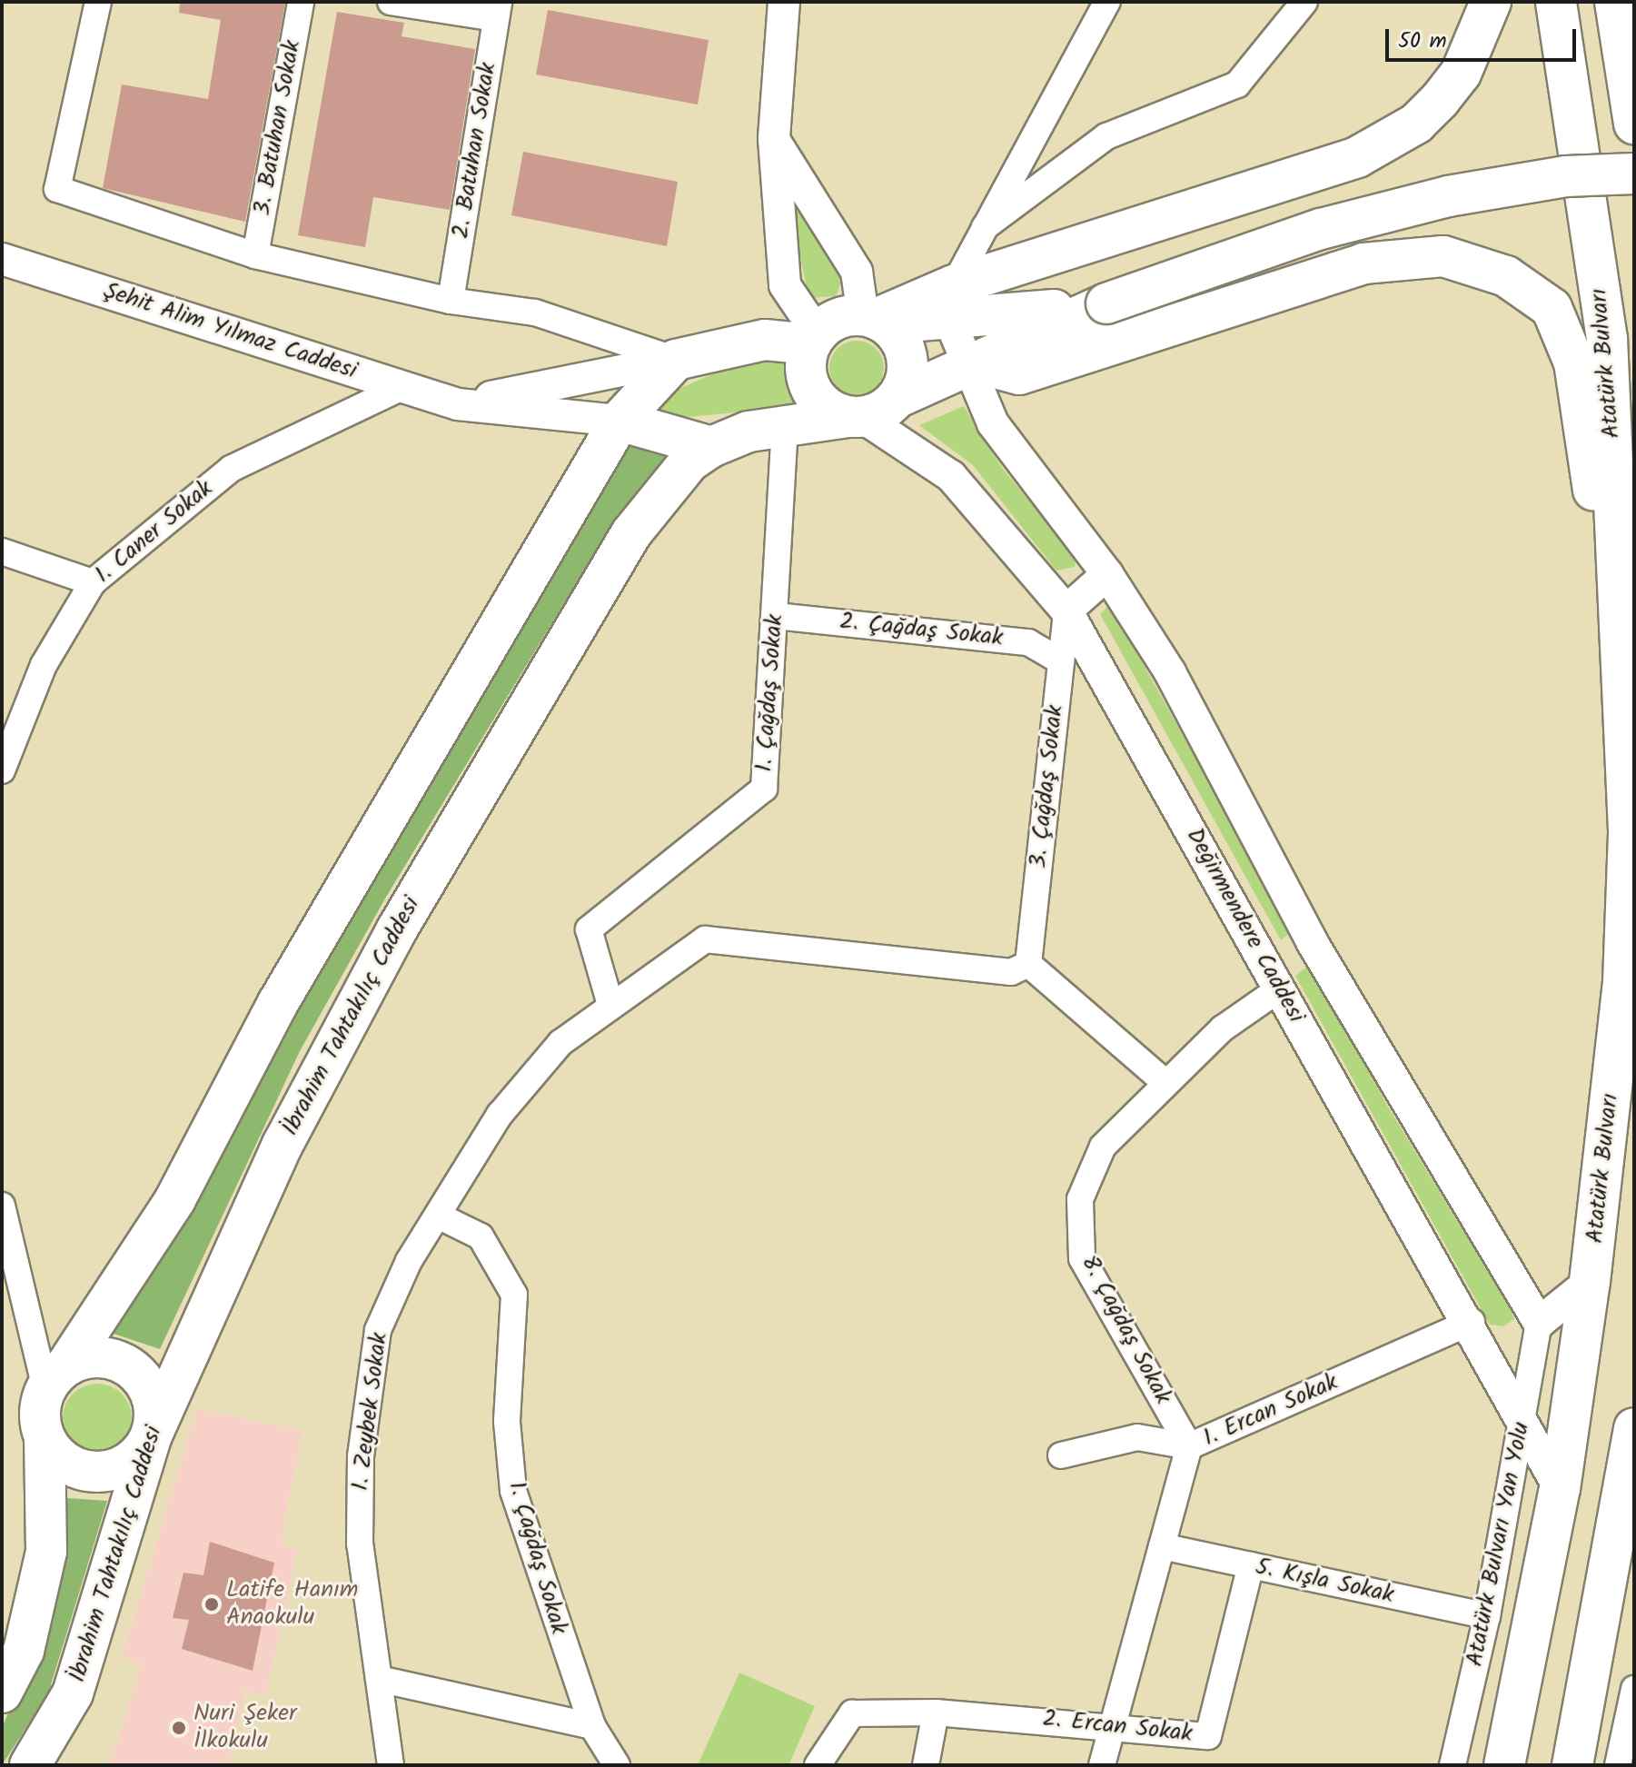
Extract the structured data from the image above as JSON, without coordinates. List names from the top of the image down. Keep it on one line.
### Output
{"streets":{"main road":["Atatürk Bulvarı","İbrahim Tahtakılıç Caddesi"],"street":["3. Batuhan Sokak","2. Batuhan Sokak","Şehit Alim Yılmaz Caddesi","1. Caner Sokak","2. Çağdaş Sokak","1. Çağdaş Sokak","3. Çağdaş Sokak","Değirmendere Caddesi","8. Çağdaş Sokak","1. Ercan Sokak","1. Zeybek Sokak","Atatürk Bulvarı Yan Yolu","5. Kışla Sokak","2. Ercan Sokak"]},"crossings":[["Şehit Alim Yılmaz Caddesi","1. Caner Sokak"],["Atatürk Bulvarı","Değirmendere Caddesi"],["2. Çağdaş Sokak","1. Çağdaş Sokak"],["2. Çağdaş Sokak","3. Çağdaş Sokak"],["1. Çağdaş Sokak","İbrahim Tahtakılıç Caddesi"],["1. Çağdaş Sokak","1. Zeybek Sokak"],["3. Çağdaş Sokak","Değirmendere Caddesi"],["3. Çağdaş Sokak","1. Zeybek Sokak"],["Değirmendere Caddesi","İbrahim Tahtakılıç Caddesi"],["Değirmendere Caddesi","8. Çağdaş Sokak"],["Değirmendere Caddesi","1. Ercan Sokak"],["Değirmendere Caddesi","Atatürk Bulvarı Yan Yolu"],["8. Çağdaş Sokak","1. Ercan Sokak"],["Atatürk Bulvarı Yan Yolu","5. Kışla Sokak"],["5. Kışla Sokak","2. Ercan Sokak"]],"places":["Latife Hanım Anaokulu","Nuri Şeker İlkokulu"],"scale_bar":"50 m"}
